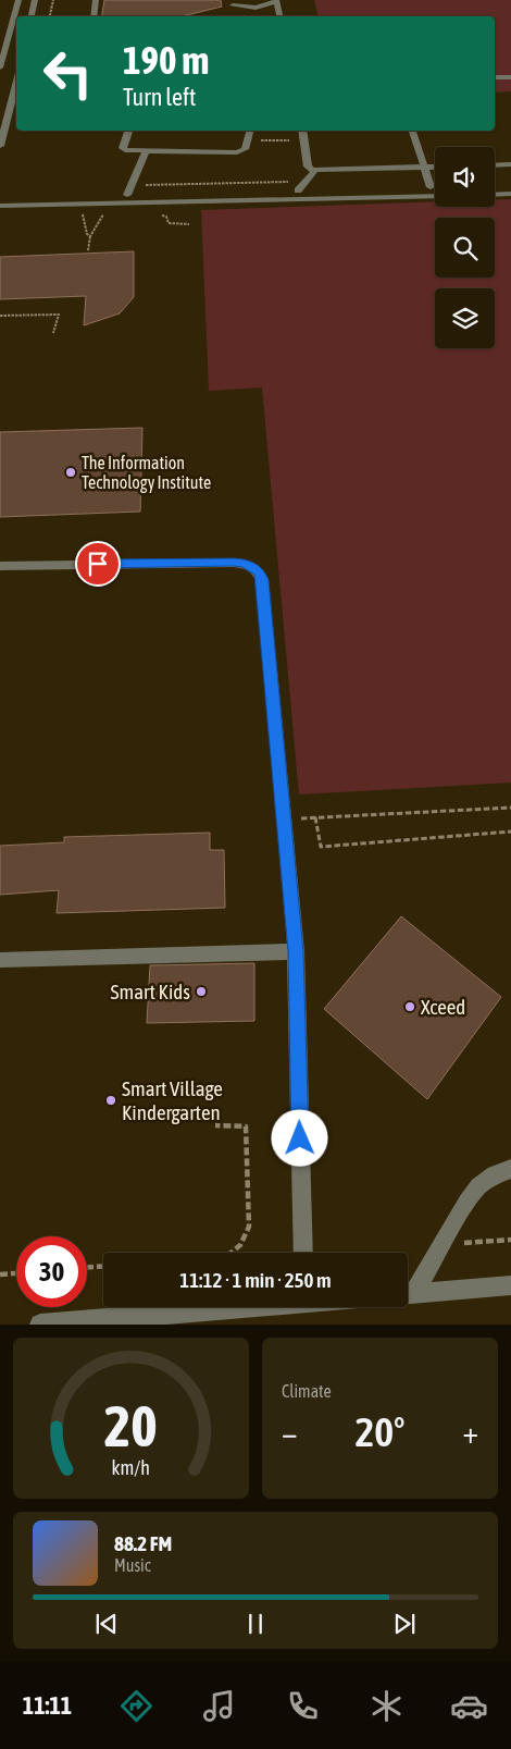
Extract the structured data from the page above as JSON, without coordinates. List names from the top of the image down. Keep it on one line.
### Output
{"places":["The Information Technology Institute","Smart Kids","Xceed","Smart Village Kindergarten"],"page":{"turn":["190 m","Turn left"],"limit":"30","trip":"11:12 · 1 min · 250 m","tile":"Climate","heat":["−","20°","+"],"song":["88.2 FM","Music"],"tabs":"11:11","gauge":["20","km/h"]}}
